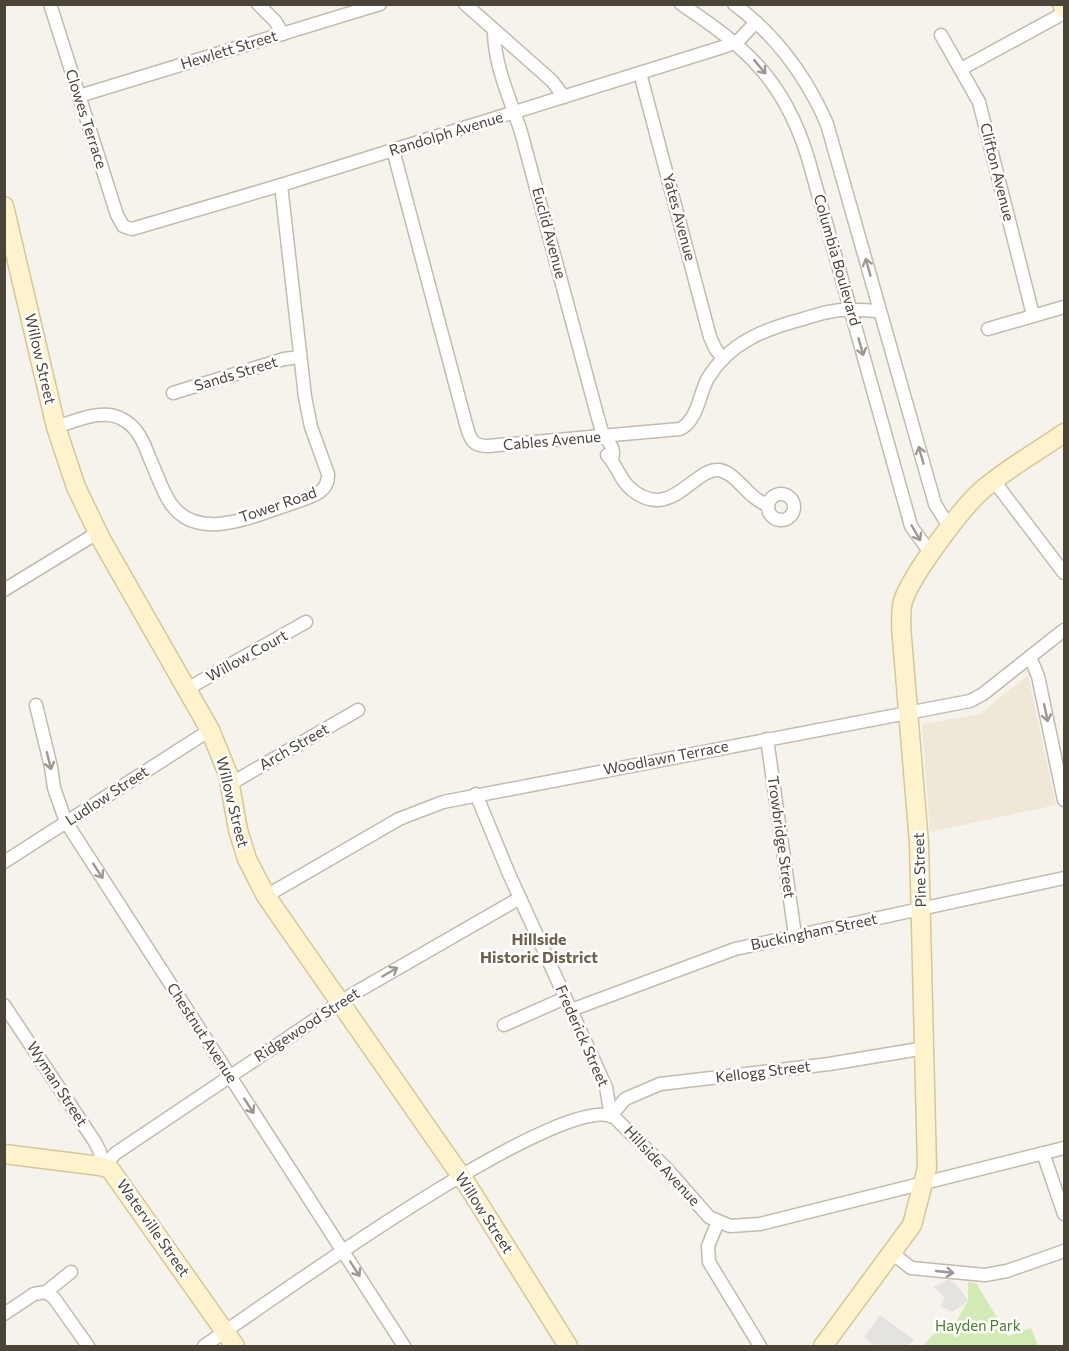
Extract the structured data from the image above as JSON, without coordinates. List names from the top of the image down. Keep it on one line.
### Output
{"streets":{"street":["Hewlett Street","Clowes Terrace","Randolph Avenue","Clifton Avenue","Yates Avenue","Euclid Avenue","Columbia Boulevard","Willow Street","Sands Street","Cables Avenue","Tower Road","Willow Court","Arch Street","Woodlawn Terrace","Ludlow Street","Trowbridge Street","Pine Street","Buckingham Street","Ridgewood Street","Chestnut Avenue","Frederick Street","Kellogg Street","Wyman Street","Hillside Avenue","Waterville Street"]},"crossings":[["Hewlett Street","Clowes Terrace"],["Clowes Terrace","Randolph Avenue"],["Randolph Avenue","Yates Avenue"],["Randolph Avenue","Euclid Avenue"],["Randolph Avenue","Columbia Boulevard"],["Randolph Avenue","Cables Avenue"],["Randolph Avenue","Tower Road"],["Yates Avenue","Cables Avenue"],["Euclid Avenue","Cables Avenue"],["Columbia Boulevard","Cables Avenue"],["Columbia Boulevard","Pine Street"],["Willow Street","Tower Road"],["Willow Street","Willow Court"],["Willow Street","Arch Street"],["Willow Street","Woodlawn Terrace"],["Willow Street","Ludlow Street"],["Willow Street","Ridgewood Street"],["Willow Street","Hillside Avenue"],["Sands Street","Tower Road"],["Woodlawn Terrace","Trowbridge Street"],["Woodlawn Terrace","Pine Street"],["Woodlawn Terrace","Frederick Street"],["Ludlow Street","Chestnut Avenue"],["Trowbridge Street","Buckingham Street"],["Pine Street","Buckingham Street"],["Pine Street","Kellogg Street"],["Buckingham Street","Frederick Street"],["Ridgewood Street","Chestnut Avenue"],["Ridgewood Street","Frederick Street"],["Ridgewood Street","Wyman Street"],["Ridgewood Street","Waterville Street"],["Chestnut Avenue","Hillside Avenue"],["Frederick Street","Kellogg Street"],["Frederick Street","Hillside Avenue"],["Kellogg Street","Hillside Avenue"],["Wyman Street","Waterville Street"],["Hillside Avenue","Waterville Street"]],"one_way":["Ridgewood Street","Chestnut Avenue"],"districts":["Hillside Historic District"],"parks":["Hayden Park"]}
